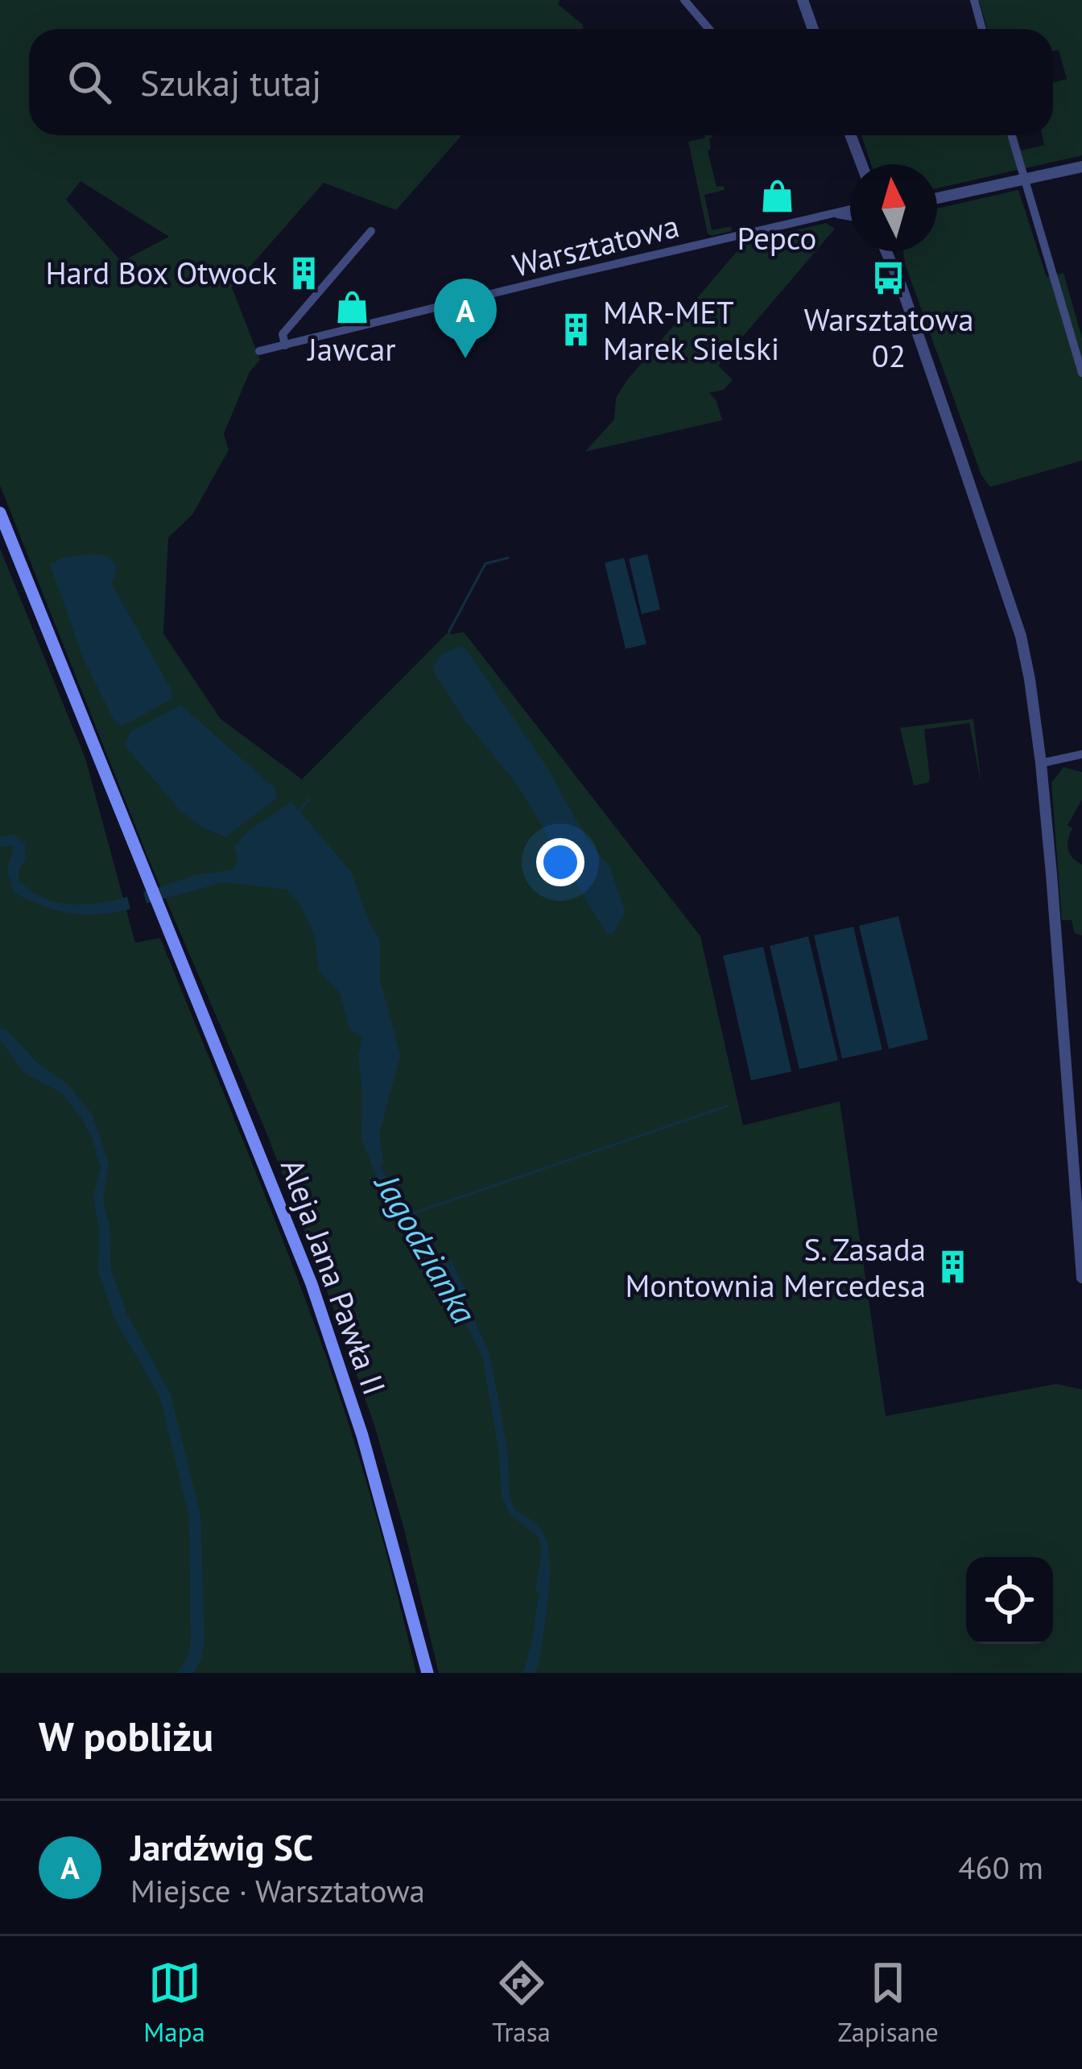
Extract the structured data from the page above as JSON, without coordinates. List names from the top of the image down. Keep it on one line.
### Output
{"streets":{"main road":["Aleja Jana Pawła II"],"street":["Warsztatowa"]},"water":["Jagodzianka"],"places":{"shop":["Pepco","Jawcar"],"building":["Hard Box Otwock","MAR-MET Marek Sielski","S. Zasada Montownia Mercedesa"],"bus stop":["Warsztatowa 02"]},"north":"top","page":{"search":"Szukaj tutaj","pins":"A","heading":"W pobliżu","list":[{"mark":"A","name":"Jardźwig SC","note":"Miejsce · Warsztatowa","value":"460 m"}],"nav":["Mapa","Trasa","Zapisane"]}}
